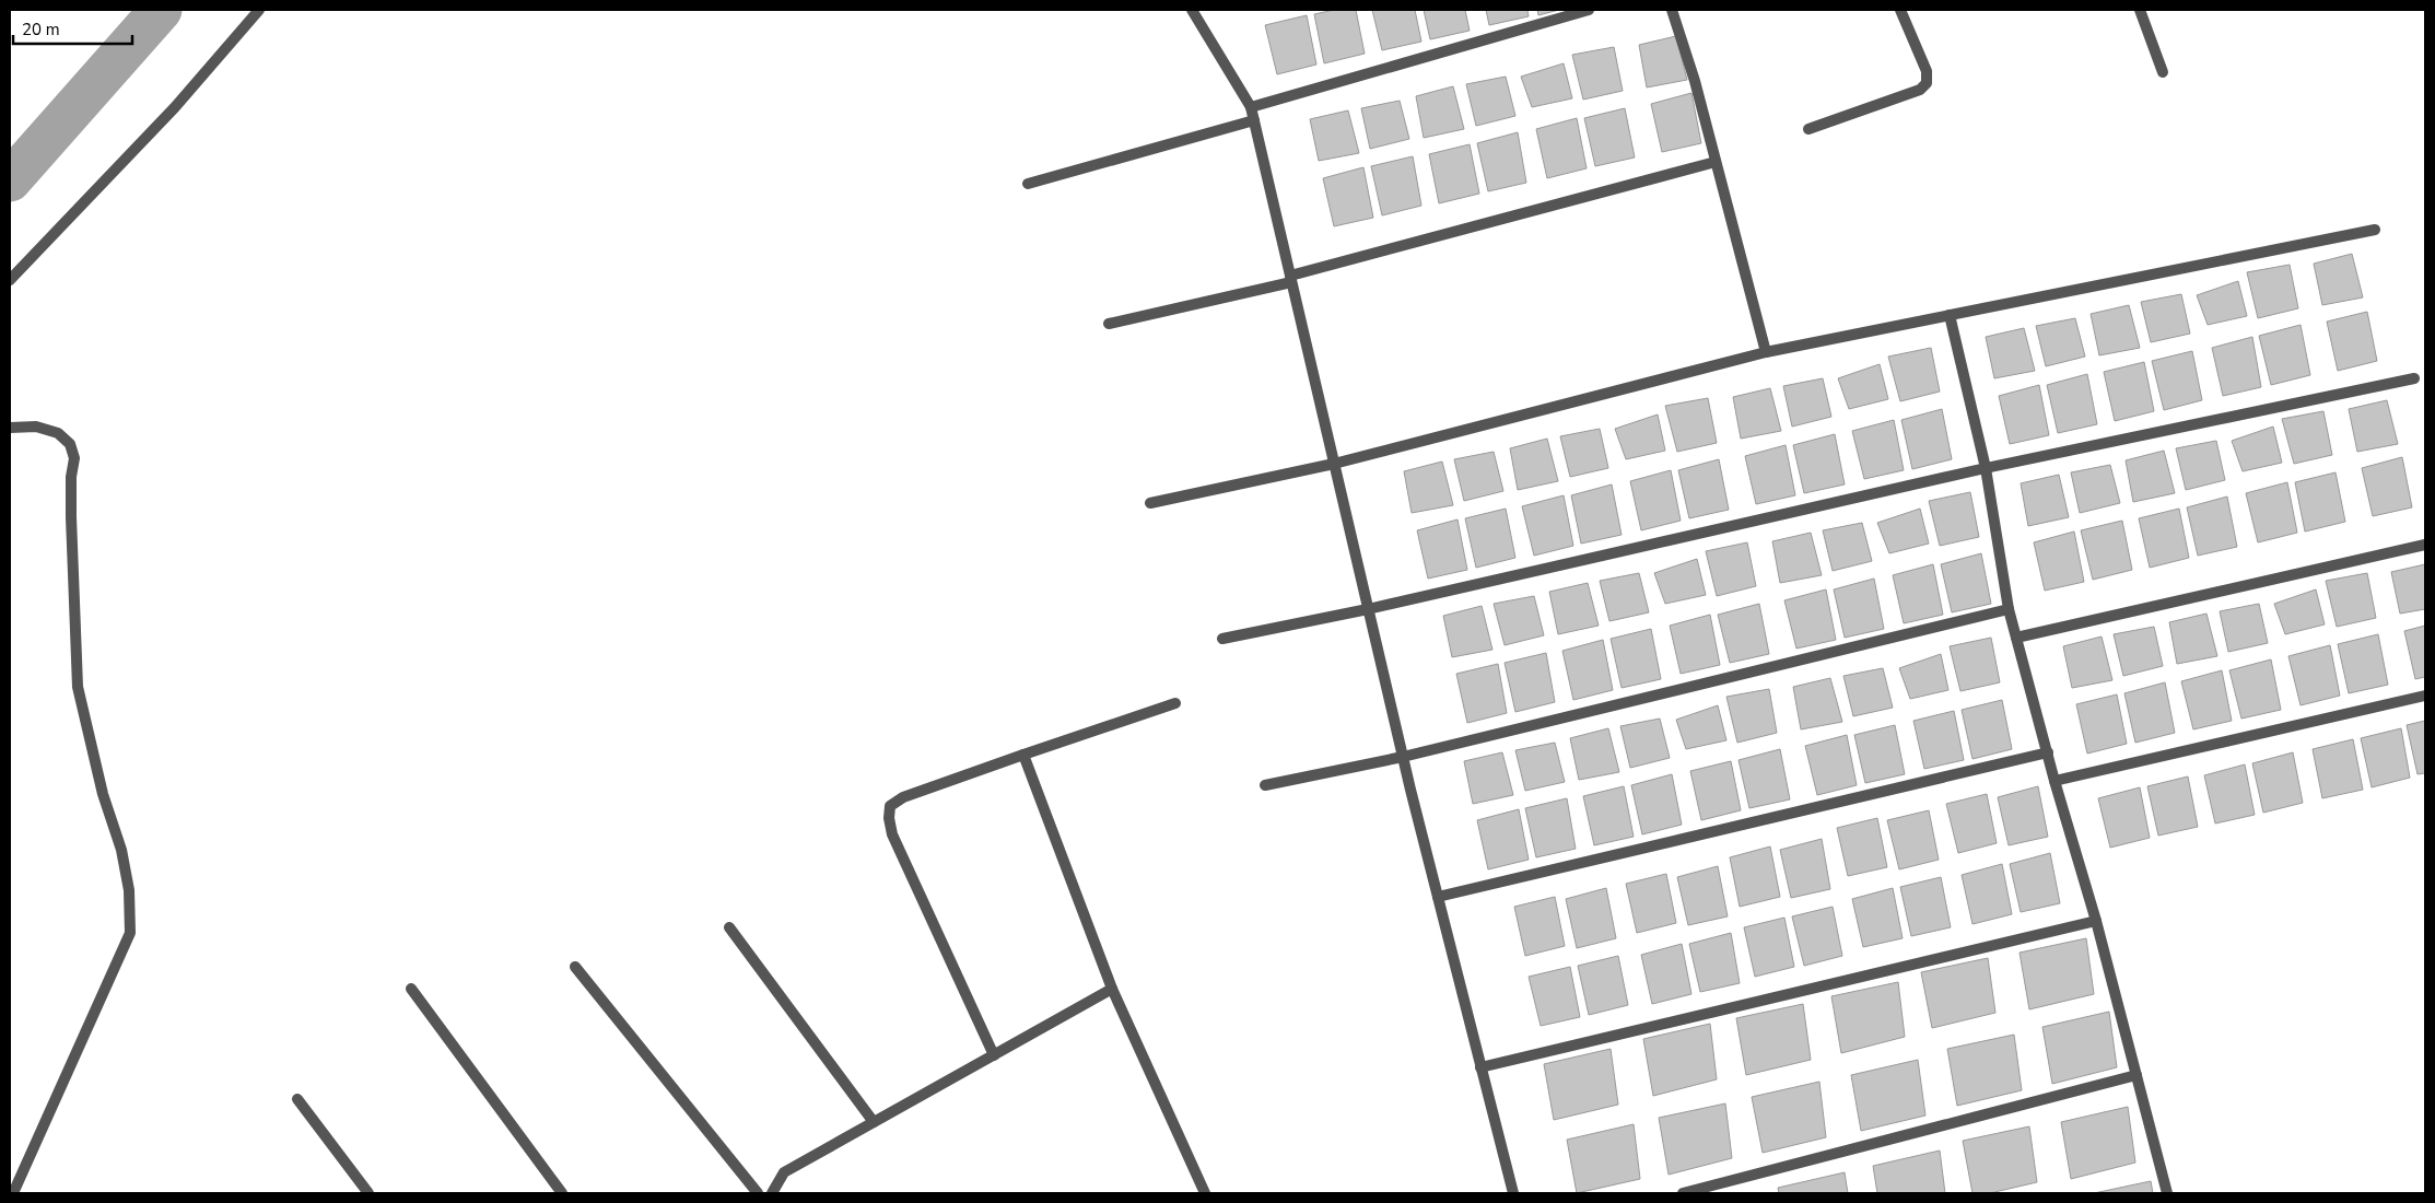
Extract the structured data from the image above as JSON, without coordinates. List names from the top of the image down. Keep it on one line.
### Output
{"scale_bar":"20 m"}
